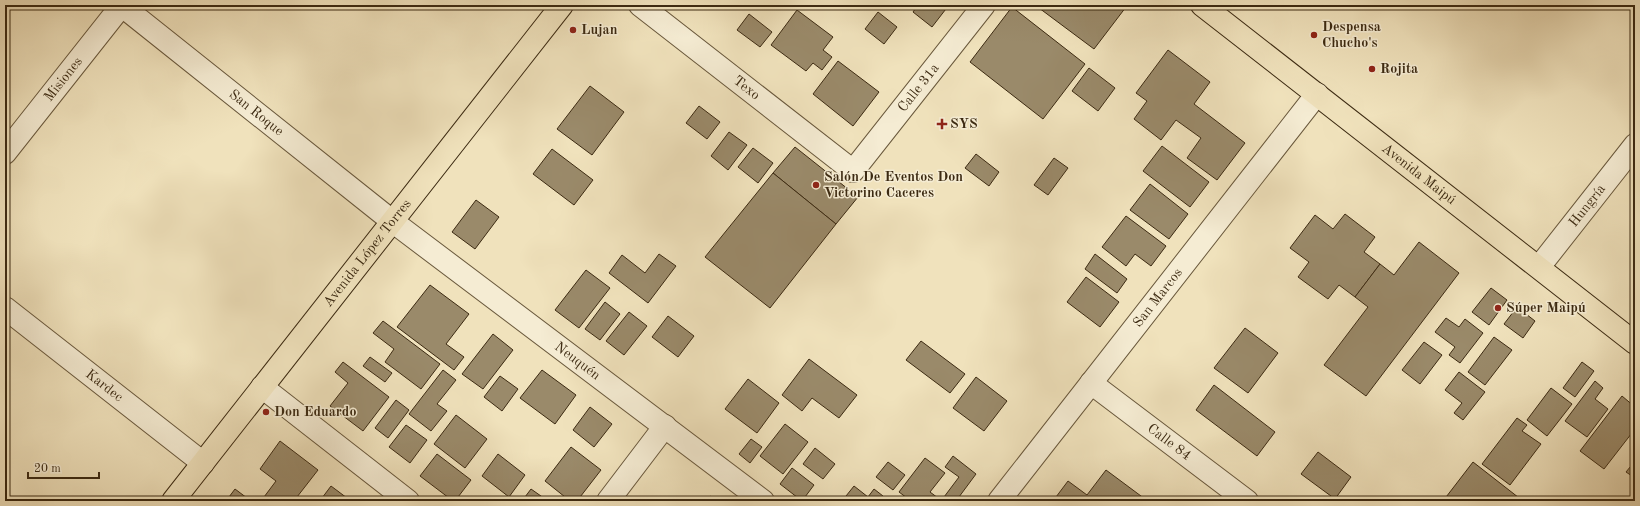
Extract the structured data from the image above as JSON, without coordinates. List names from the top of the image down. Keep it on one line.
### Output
{"streets":{"main road":["Avenida Maipú","Avenida López Torres"],"street":["Misiones","Texo","Calle 31a","San Roque","Hungría","San Marcos","Neuquén","Kardec","Calle 84"]},"crossings":[["Misiones","San Roque"],["Texo","Calle 31a"],["San Roque","Avenida López Torres"],["San Roque","Neuquén"],["Avenida Maipú","Hungría"],["Avenida Maipú","San Marcos"],["Avenida López Torres","Neuquén"],["Avenida López Torres","Kardec"],["San Marcos","Calle 84"]],"places":{"other":["Lujan","Despensa Chucho's","Rojita","Salón De Eventos Don Victorino Caceres","Súper Maipú","Don Eduardo"],"health":["SYS"]},"scale_bar":"20 m"}
